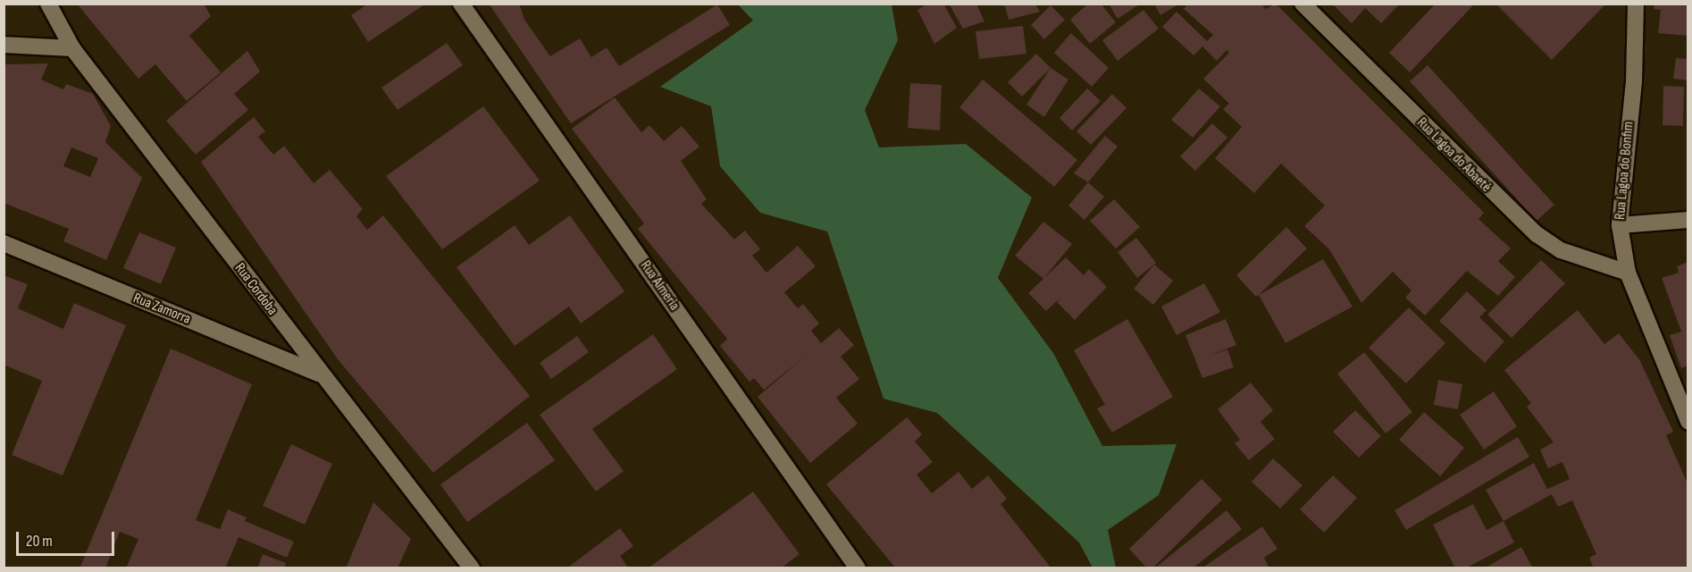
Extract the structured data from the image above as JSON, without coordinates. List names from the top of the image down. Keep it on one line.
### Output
{"streets":{"street":["Rua Lagoa do Abaeté","Rua Lagoa do Bonfim","Rua Almeria","Rua Cordoba","Rua Zamorra"]},"crossings":[["Rua Lagoa do Abaeté","Rua Lagoa do Bonfim"],["Rua Cordoba","Rua Zamorra"]],"scale_bar":"20 m"}
